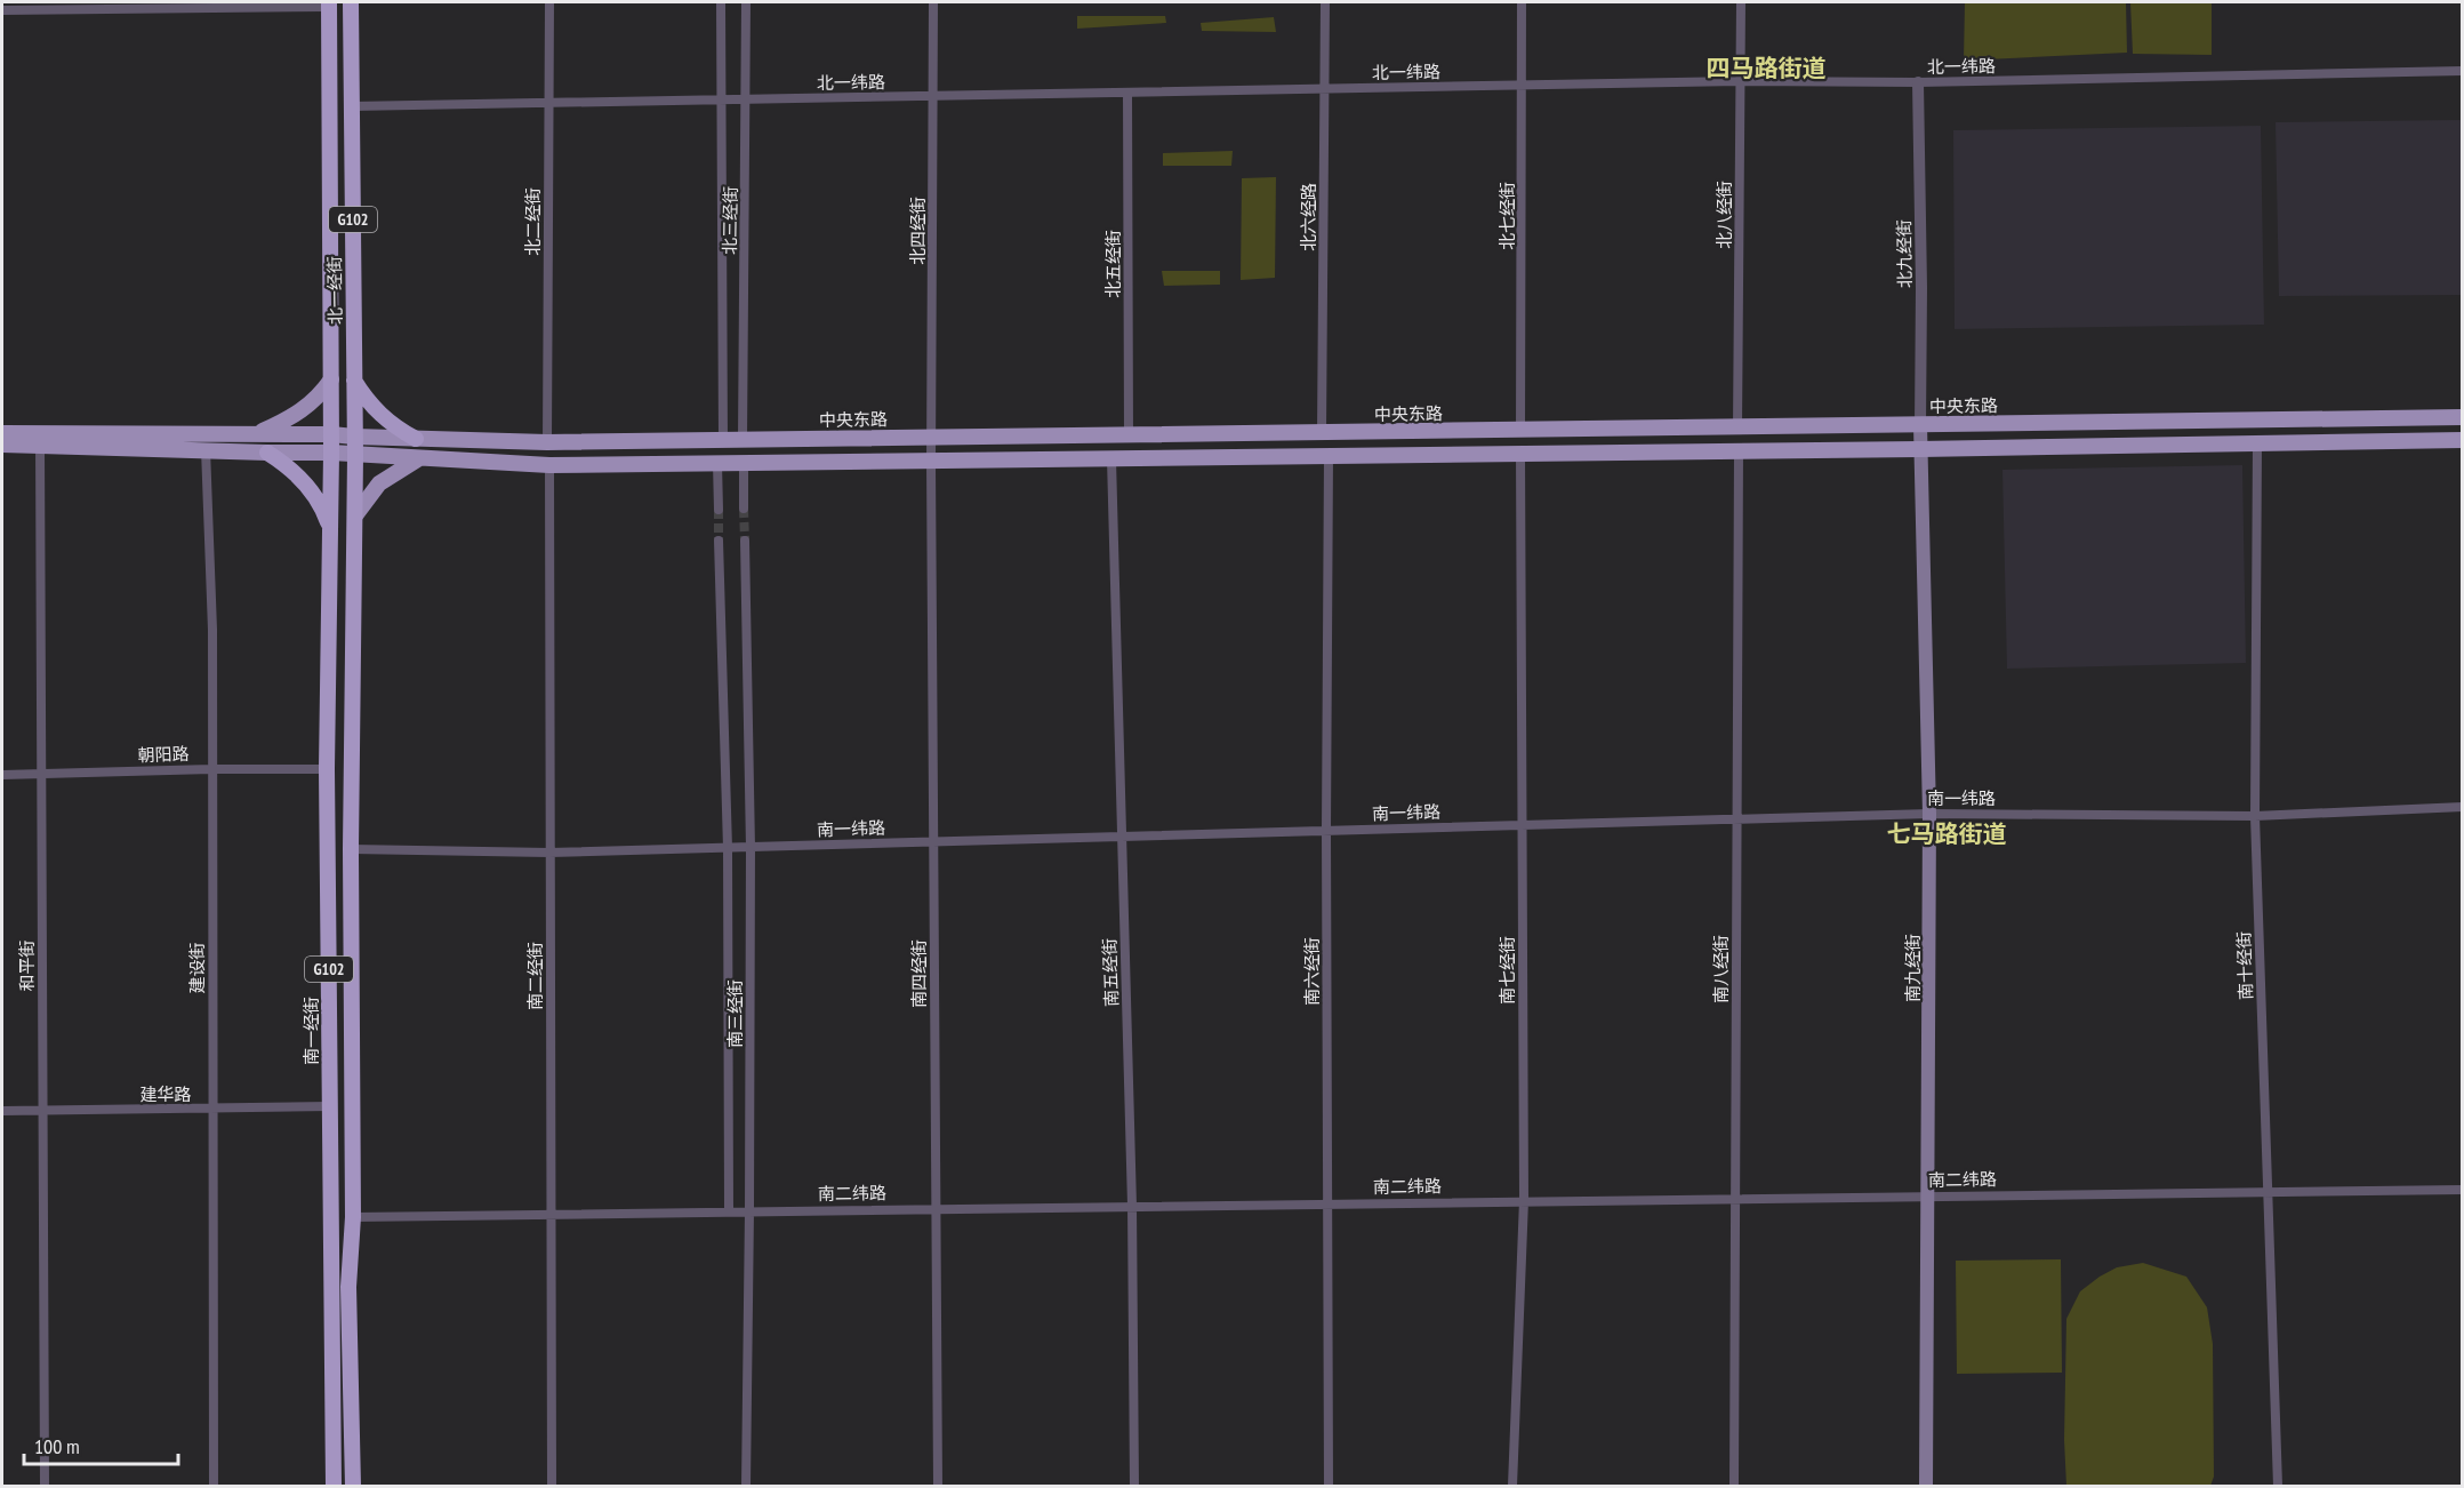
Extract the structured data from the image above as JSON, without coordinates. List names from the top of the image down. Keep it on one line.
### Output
{"streets":{"highway":["G102","北一经街","南一经街"],"main road":["中央东路","南九经街"],"street":["北一纬路","北八经街","北七经街","北六经路","北三经街","北二经街","北四经街","北九经街","北五经街","朝阳路","南一纬路","和平街","南十经街","建设街","南八经街","南七经街","南六经街","南五经街","南四经街","南二经街","南三经街","建华路","南二纬路"]},"crossings":[["北一纬路","北八经街"],["北一纬路","北七经街"],["北一纬路","北六经路"],["北一纬路","北三经街"],["北一纬路","北二经街"],["北一纬路","北四经街"],["北一纬路","北九经街"],["北一纬路","北五经街"],["北一纬路","北一经街"],["北八经街","中央东路"],["北七经街","中央东路"],["北六经路","中央东路"],["G102","北一经街"],["G102","南一纬路"],["G102","南二纬路"],["北三经街","中央东路"],["北二经街","中央东路"],["北四经街","中央东路"],["北四经街","南四经街"],["北九经街","中央东路"],["北九经街","南九经街"],["北五经街","中央东路"],["北一经街","中央东路"],["北一经街","南一经街"],["中央东路","南九经街"],["朝阳路","和平街"],["朝阳路","建设街"],["朝阳路","南一经街"],["南一纬路","南十经街"],["南一纬路","南九经街"],["南一纬路","南八经街"],["南一纬路","南七经街"],["南一纬路","南六经街"],["南一纬路","南五经街"],["南一纬路","南四经街"],["南一纬路","南二经街"],["南一纬路","南三经街"],["和平街","建华路"],["南十经街","南二纬路"],["建设街","建华路"],["南九经街","南二纬路"],["南八经街","南二纬路"],["南七经街","南二纬路"],["南六经街","南二纬路"],["南五经街","南二纬路"],["南四经街","南二纬路"],["南二经街","南二纬路"],["南三经街","南二纬路"],["南一经街","建华路"]],"districts":["四马路街道","七马路街道"],"scale_bar":"100 m"}
